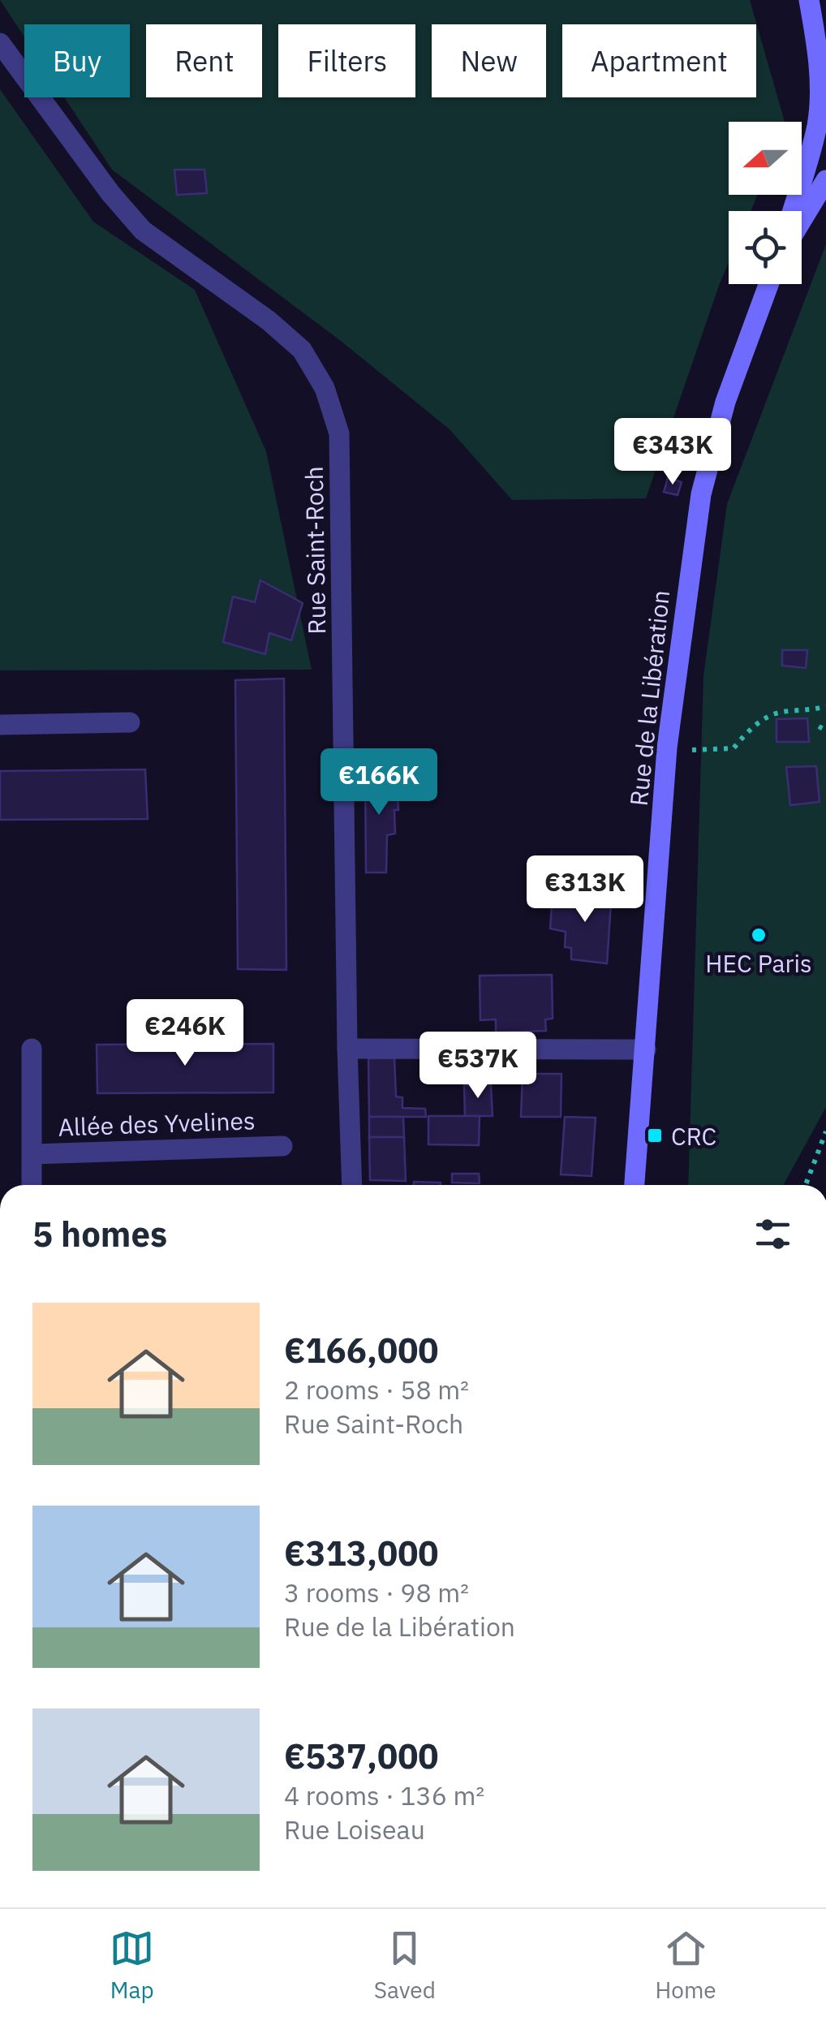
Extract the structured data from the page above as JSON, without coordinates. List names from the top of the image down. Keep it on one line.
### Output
{"streets":{"main road":["Rue de la Libération"],"street":["Rue Saint-Roch","Allée des Yvelines"]},"places":{"other":["HEC Paris"],"transit":["CRC"]},"north":"left","page":{"chip":["Buy","Rent","Filters","New","Apartment"],"price":["€343K","€166K","€313K","€246K","€537K"],"heading":"5 homes","list":[{"name":"€166,000","note":"2 rooms · 58 m² · Rue Saint-Roch"},{"name":"€313,000","note":"3 rooms · 98 m² · Rue de la Libération"},{"name":"€537,000","note":"4 rooms · 136 m² · Rue Loiseau"}],"tabs":["Map","Saved","Home"]}}
